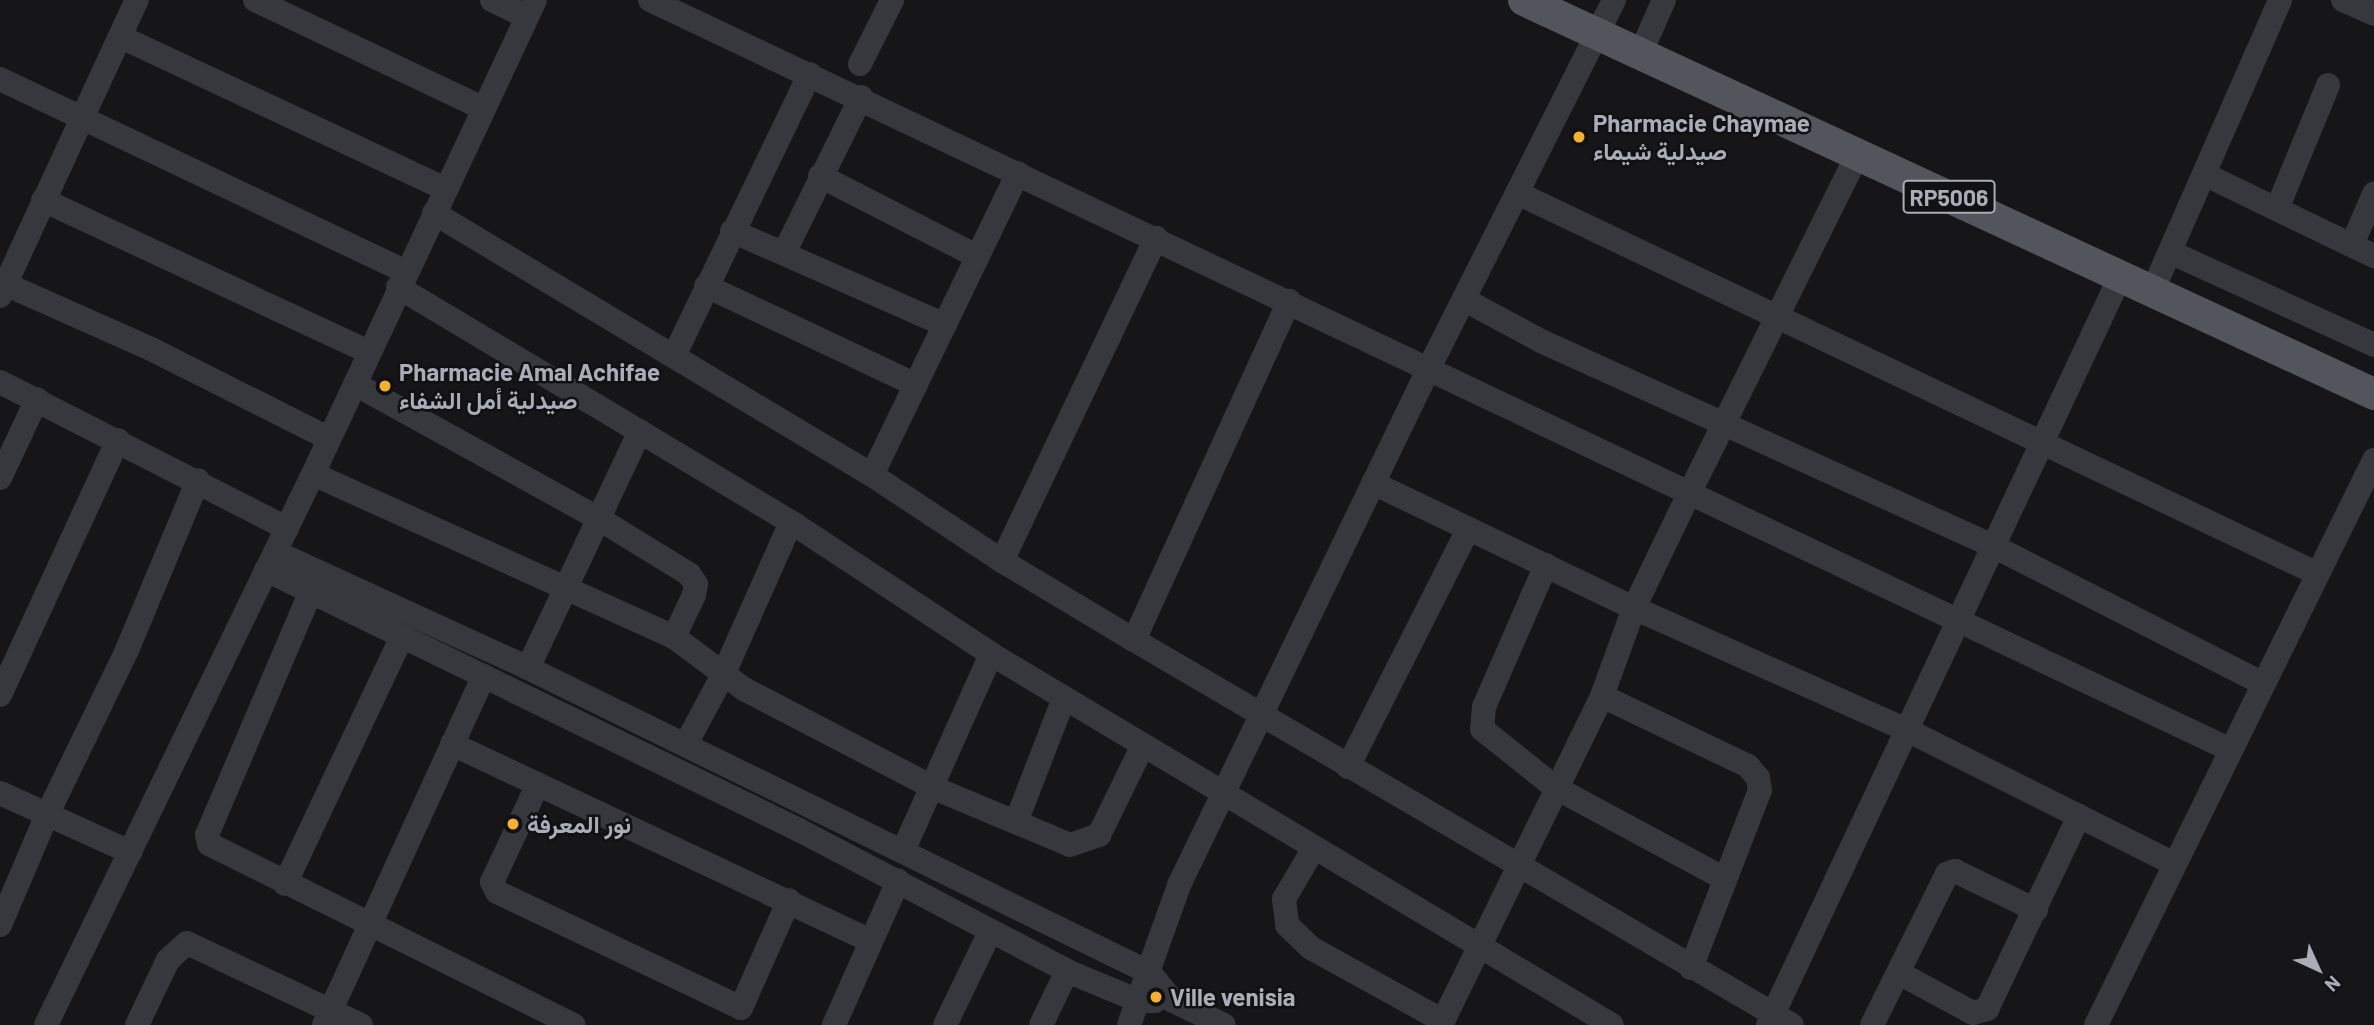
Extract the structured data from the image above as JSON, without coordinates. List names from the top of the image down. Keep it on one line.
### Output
{"streets":{"main road":["RP5006"]},"places":["Pharmacie Chaymae صيدلية شيماء","Pharmacie Amal Achifae صيدلية أمل الشفاء","نور المعرفة","Ville venisia"],"north":"bottom right"}
